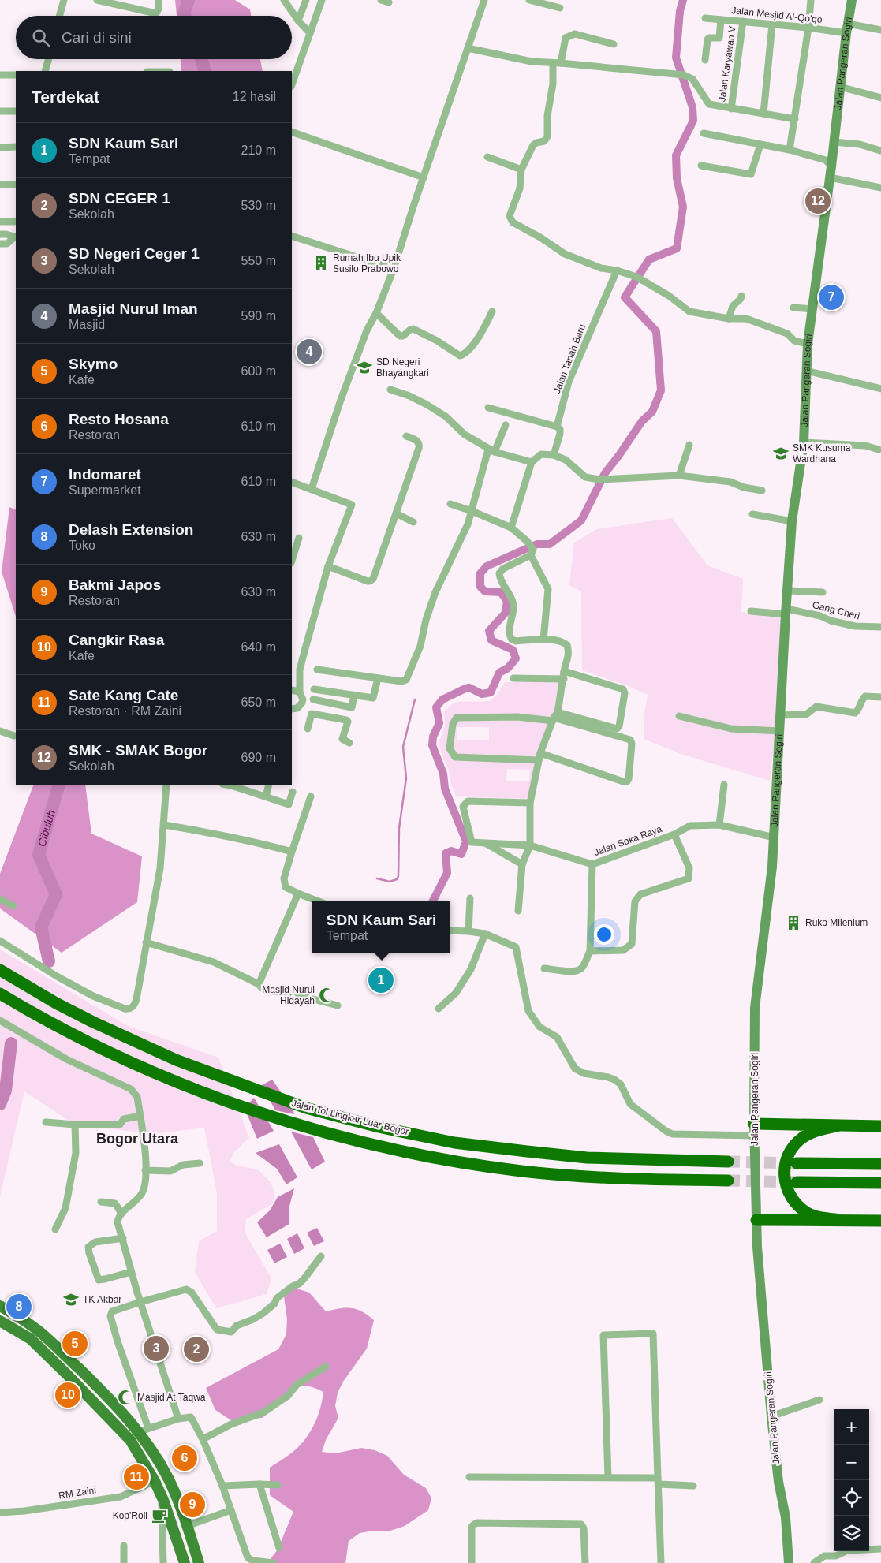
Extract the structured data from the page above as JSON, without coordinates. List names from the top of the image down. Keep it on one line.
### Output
{"streets":{"highway":["Jalan Tol Lingkar Luar Bogor"],"street":["Jalan Mesjid Al-Qo'qo","Jalan Pangeran Sogiri","Jalan Karyawan V","Jalan Tanah Baru","Gang Cheri","Jalan Soka Raya","RM Zaini"]},"crossings":[["Jalan Mesjid Al-Qo'qo","Jalan Pangeran Sogiri"],["Jalan Mesjid Al-Qo'qo","Jalan Karyawan V"],["Jalan Pangeran Sogiri","Gang Cheri"],["Jalan Pangeran Sogiri","Jalan Soka Raya"]],"districts":["Bogor Utara"],"water":["Cibuluh"],"places":{"building":["Rumah Ibu Upik Susilo Prabowo","Ruko Milenium"],"school or university":["SD Negeri Bhayangkari","SMK Kusuma Wardhana","TK Akbar"],"mosque":["Masjid Nurul Hidayah","Masjid At Taqwa"],"cafe":["Kop'Roll"]},"page":{"search":"Cari di sini","heading":["Terdekat","12 hasil"],"list":[{"mark":"1","name":"SDN Kaum Sari","note":"Tempat","value":"210 m"},{"mark":"2","name":"SDN CEGER 1","note":"Sekolah","value":"530 m"},{"mark":"3","name":"SD Negeri Ceger 1","note":"Sekolah","value":"550 m"},{"mark":"4","name":"Masjid Nurul Iman","note":"Masjid","value":"590 m"},{"mark":"5","name":"Skymo","note":"Kafe","value":"600 m"},{"mark":"6","name":"Resto Hosana","note":"Restoran","value":"610 m"},{"mark":"7","name":"Indomaret","note":"Supermarket","value":"610 m"},{"mark":"8","name":"Delash Extension","note":"Toko","value":"630 m"},{"mark":"9","name":"Bakmi Japos","note":"Restoran","value":"630 m"},{"mark":"10","name":"Cangkir Rasa","note":"Kafe","value":"640 m"},{"mark":"11","name":"Sate Kang Cate","note":"Restoran · RM Zaini","value":"650 m"},{"mark":"12","name":"SMK - SMAK Bogor","note":"Sekolah","value":"690 m"}],"pins":["12","7","4","1","8","5","3","2","10","6","11","9"],"popup":["SDN Kaum Sari","Tempat"],"map_buttons":["+","−"]}}
